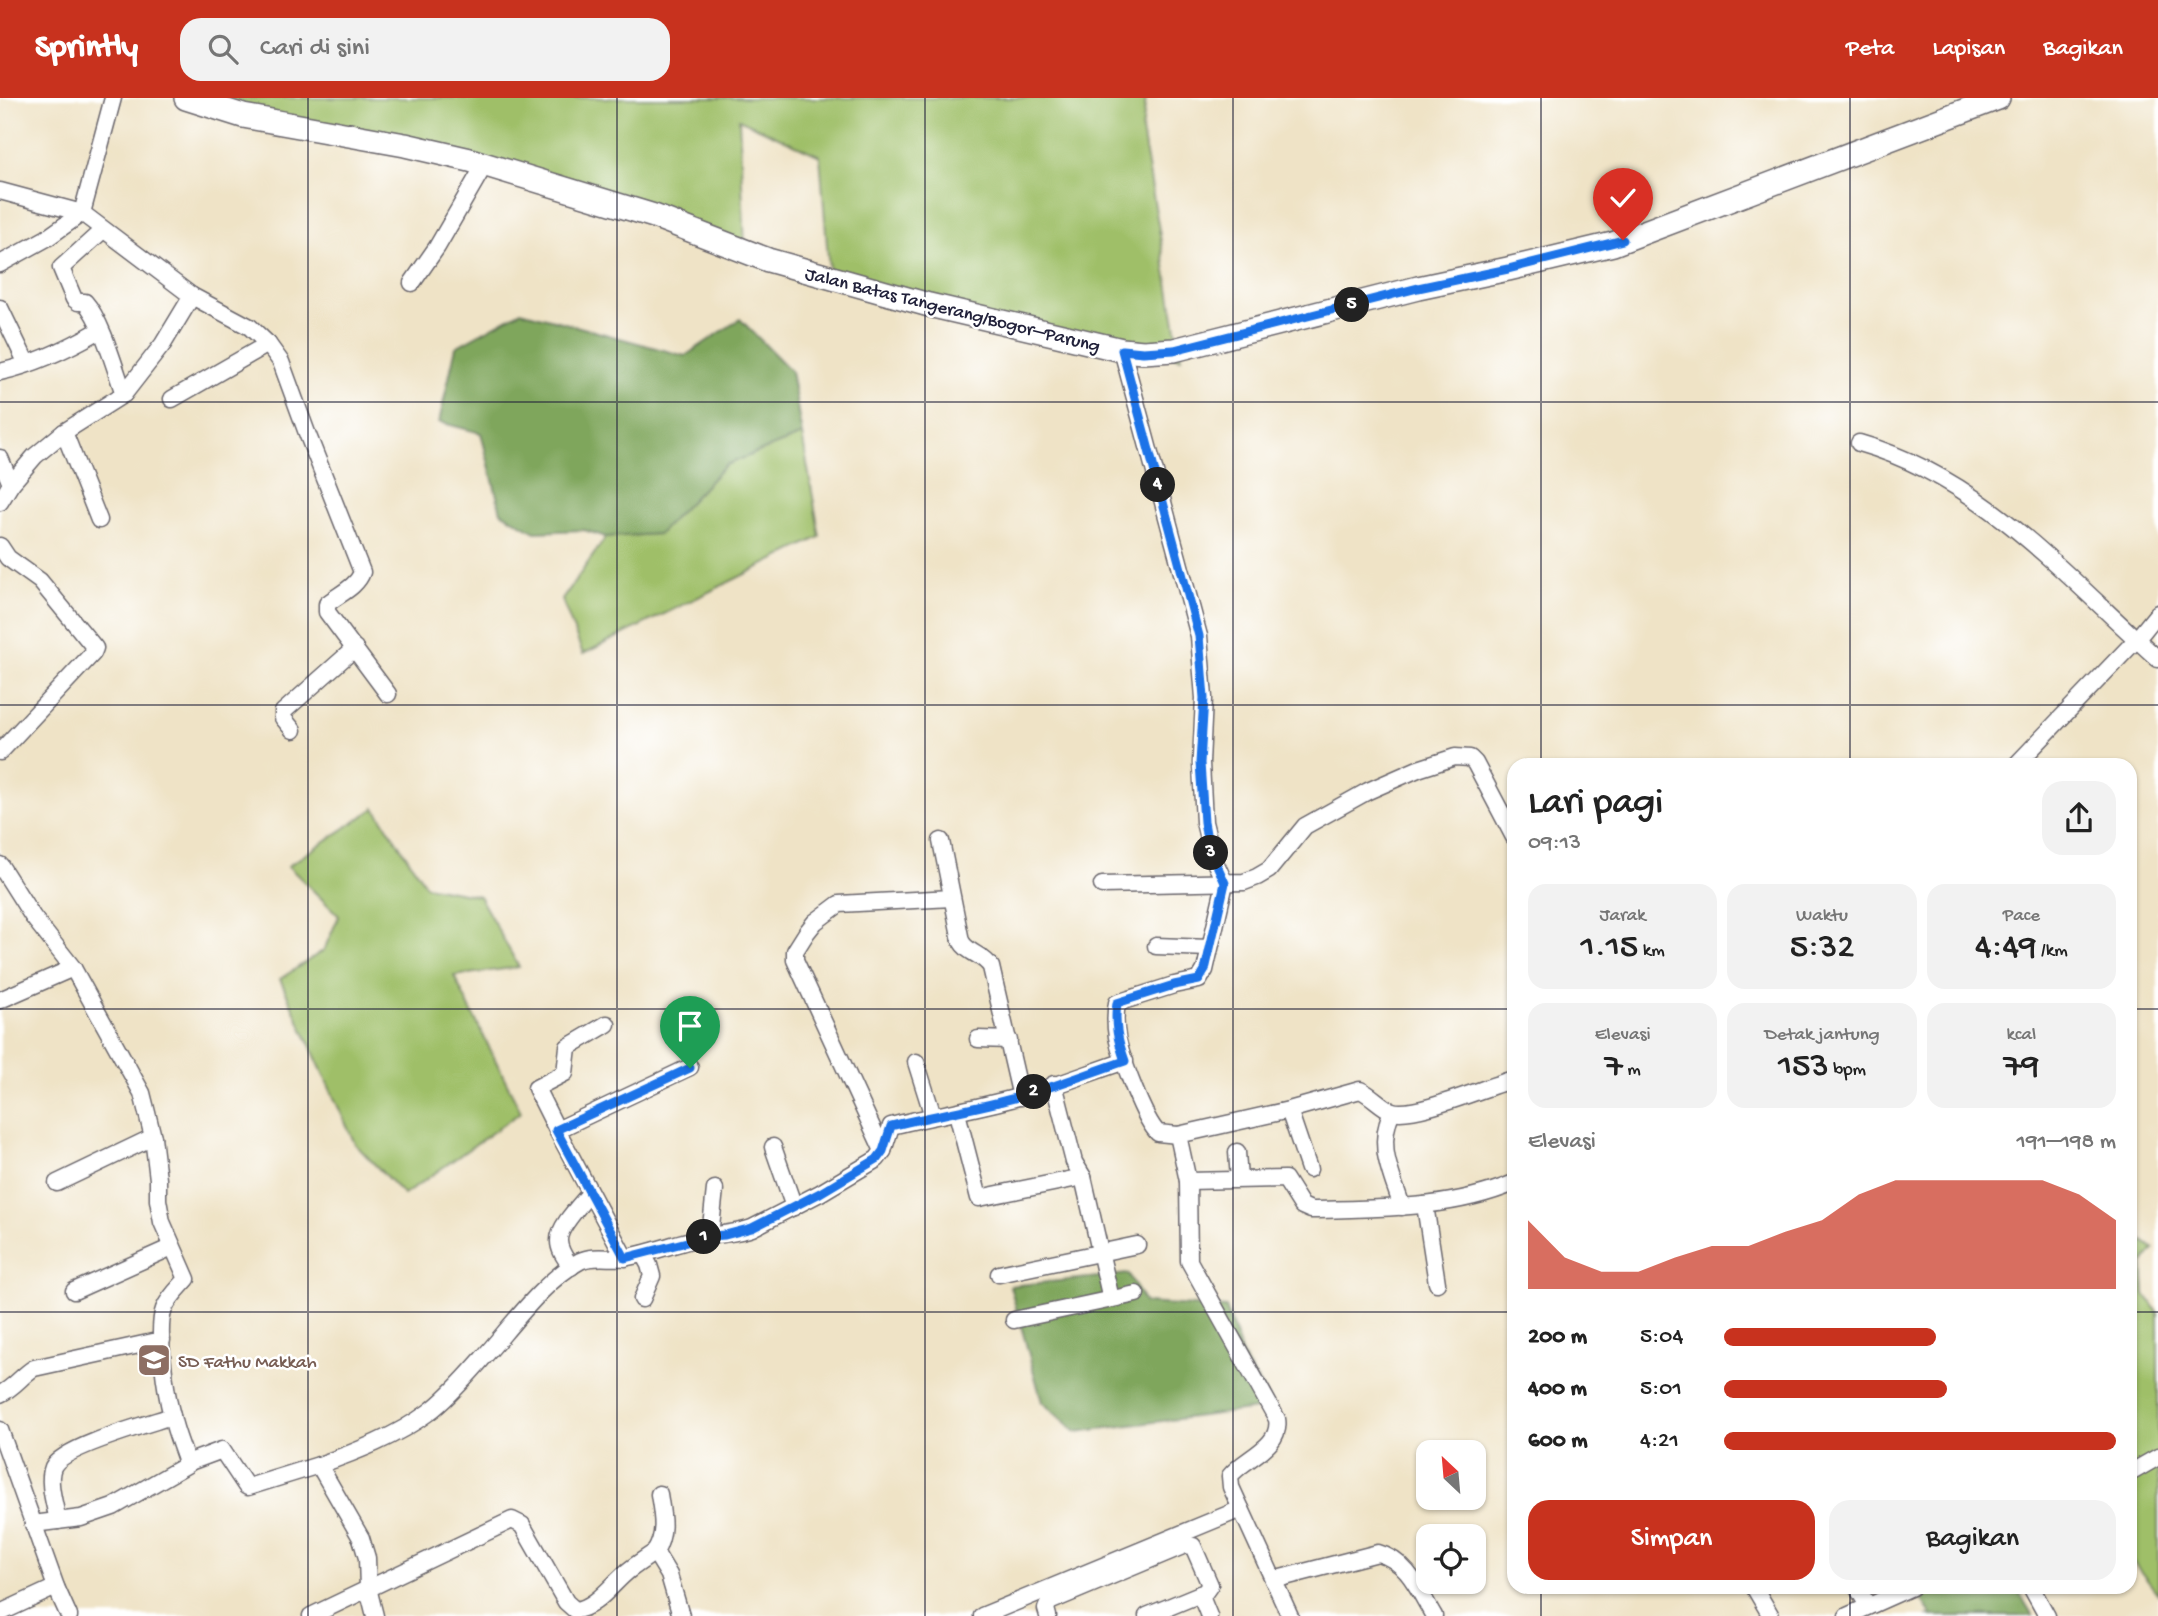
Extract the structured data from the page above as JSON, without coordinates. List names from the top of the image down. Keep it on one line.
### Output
{"streets":{"main road":["Jalan Batas Tangerang/Bogor–Parung"]},"places":{"school or university":["SD Fathu Makkah"]},"north":"top left","page":{"header":"Sprintly","search":"Cari di sini","nav":["Peta","Lapisan","Bagikan"],"pins":["5","4","3","2","1"],"heading":["Lari pagi","09:13"],"stats":[["Jarak","1.15 km"],["Waktu","5:32"],["Pace","4:49 /km"],["Elevasi","7 m"],["Detak jantung","153 bpm"],["kcal","79"]],"chart":["Elevasi","191–198 m"],"list":[{"name":"200 m","note":"5:04"},{"name":"400 m","note":"5:01"},{"name":"600 m","note":"4:21"}],"buttons":["Simpan","Bagikan"]}}
